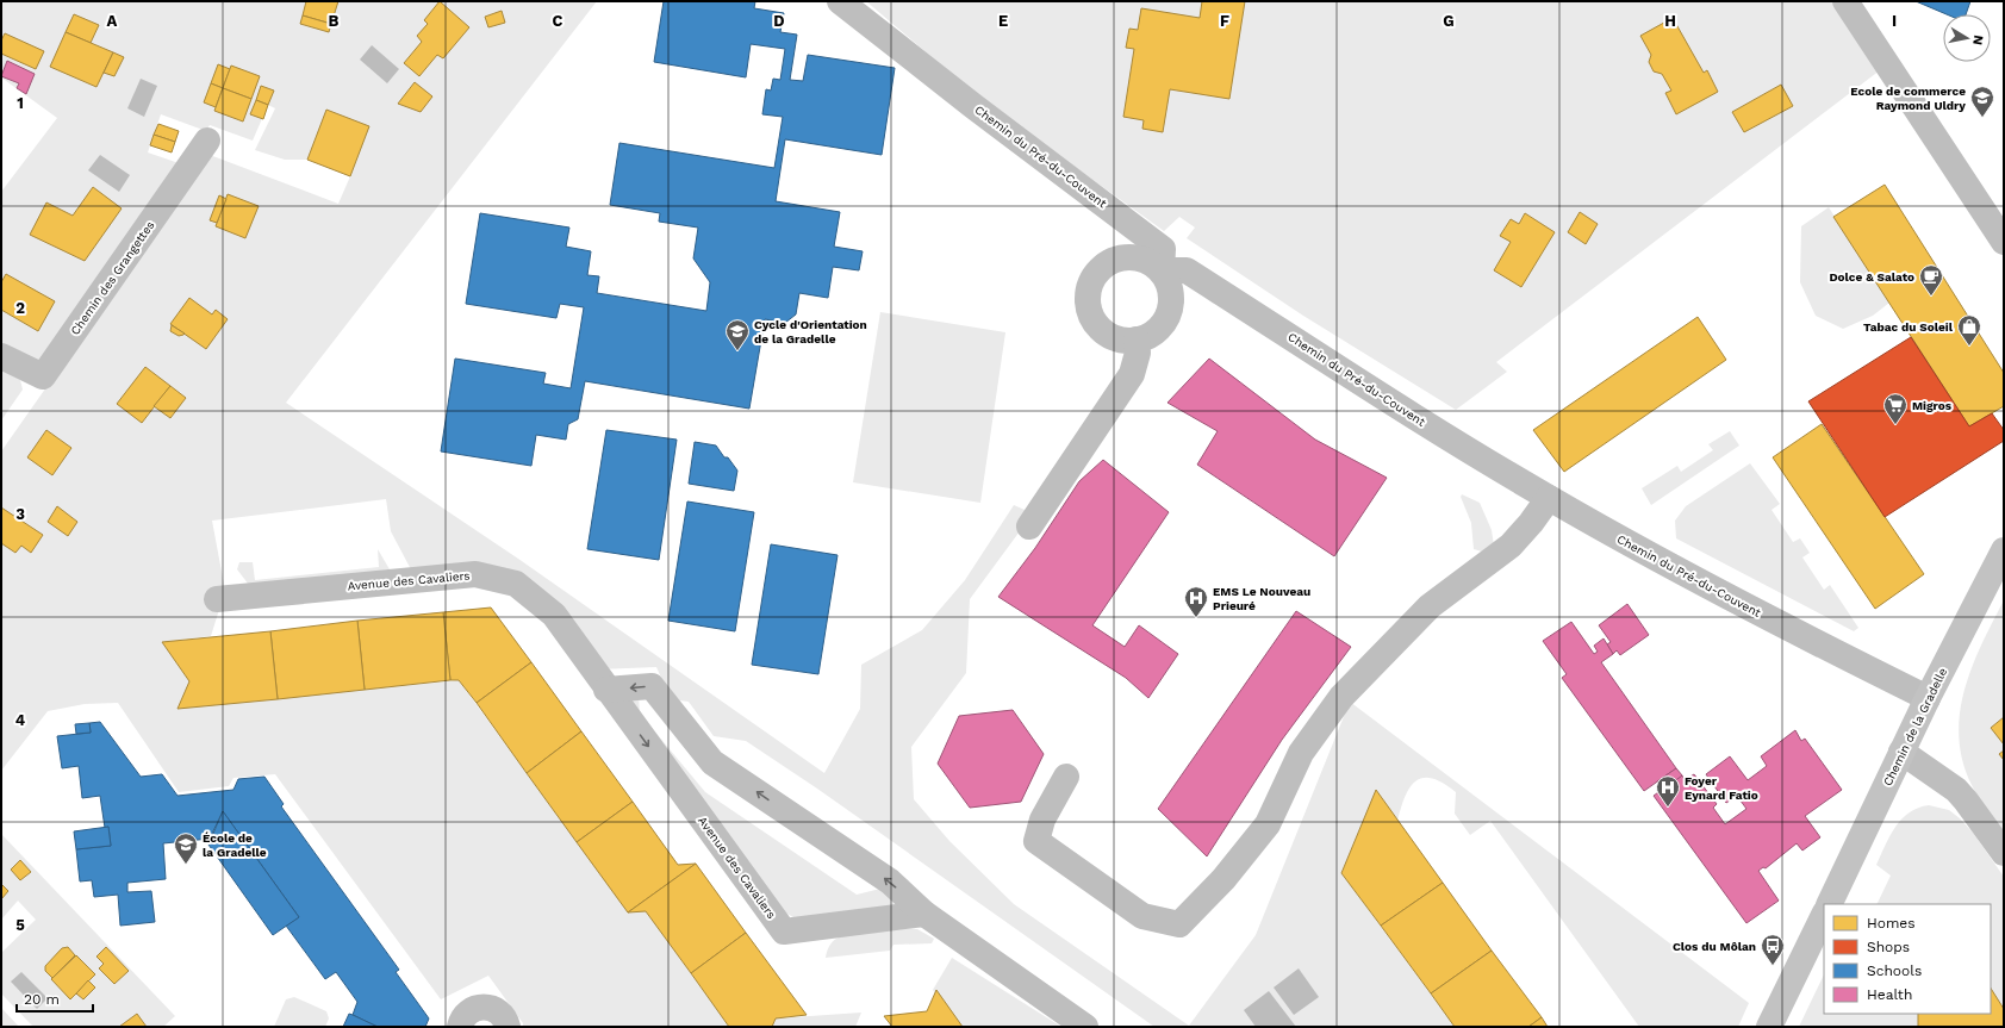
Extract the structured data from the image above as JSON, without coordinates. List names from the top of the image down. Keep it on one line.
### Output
{"streets":{"street":["Chemin du Pré-du-Couvent","Chemin des Grangettes","Avenue des Cavaliers","Chemin de la Gradelle"]},"crossings":[["Chemin du Pré-du-Couvent","Chemin de la Gradelle"]],"places":{"school or university":["Ecole de commerce Raymond Uldry","Cycle d'Orientation de la Gradelle","École de la Gradelle"],"cafe":["Dolce & Salato"],"shop":["Tabac du Soleil"],"supermarket":["Migros"],"hospital":["EMS Le Nouveau Prieuré","Foyer Eynard Fatio"],"bus stop":["Clos du Môlan"]},"legend":["Homes","Shops","Schools","Health"],"scale_bar":"20 m","north":"right","grid":{"columns":["A","B","C","D","E","F","G","H","I"],"rows":["1","2","3","4","5"]}}
